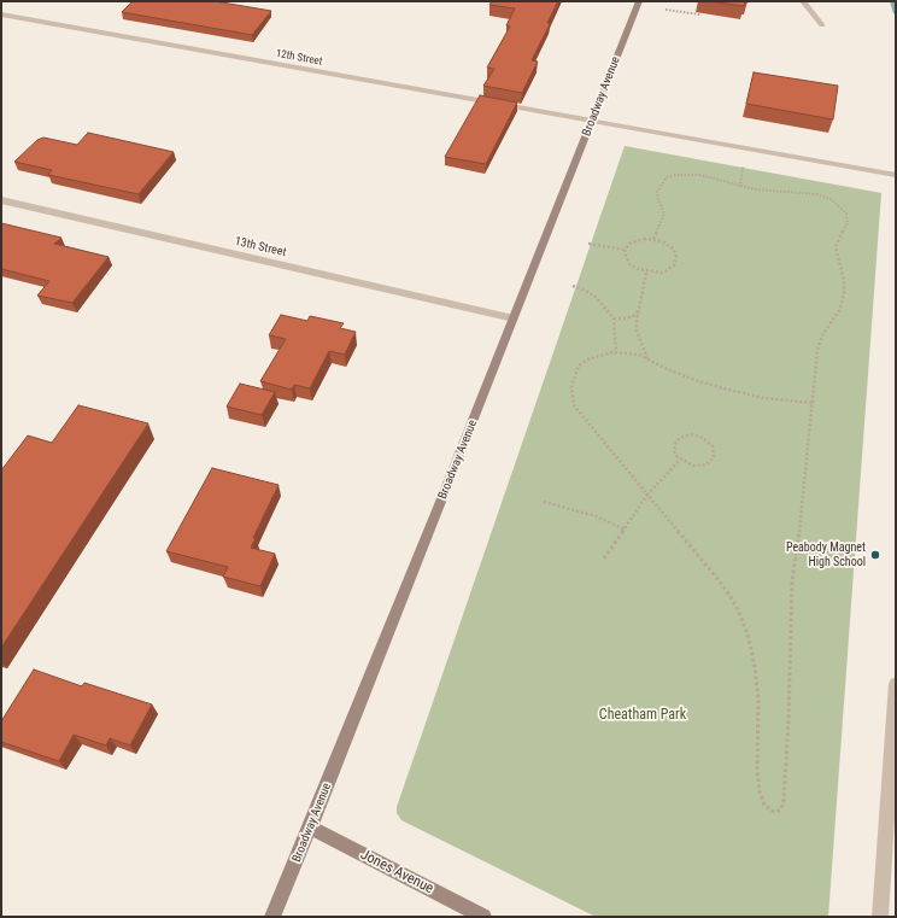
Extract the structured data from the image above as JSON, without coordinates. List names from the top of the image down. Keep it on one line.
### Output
{"streets":{"main road":["Broadway Avenue","Jones Avenue"],"street":["12th Street","13th Street"]},"crossings":[["12th Street","Broadway Avenue"],["Broadway Avenue","13th Street"],["Broadway Avenue","Jones Avenue"]],"parks":["Cheatham Park"],"places":["Peabody Magnet High School"]}
